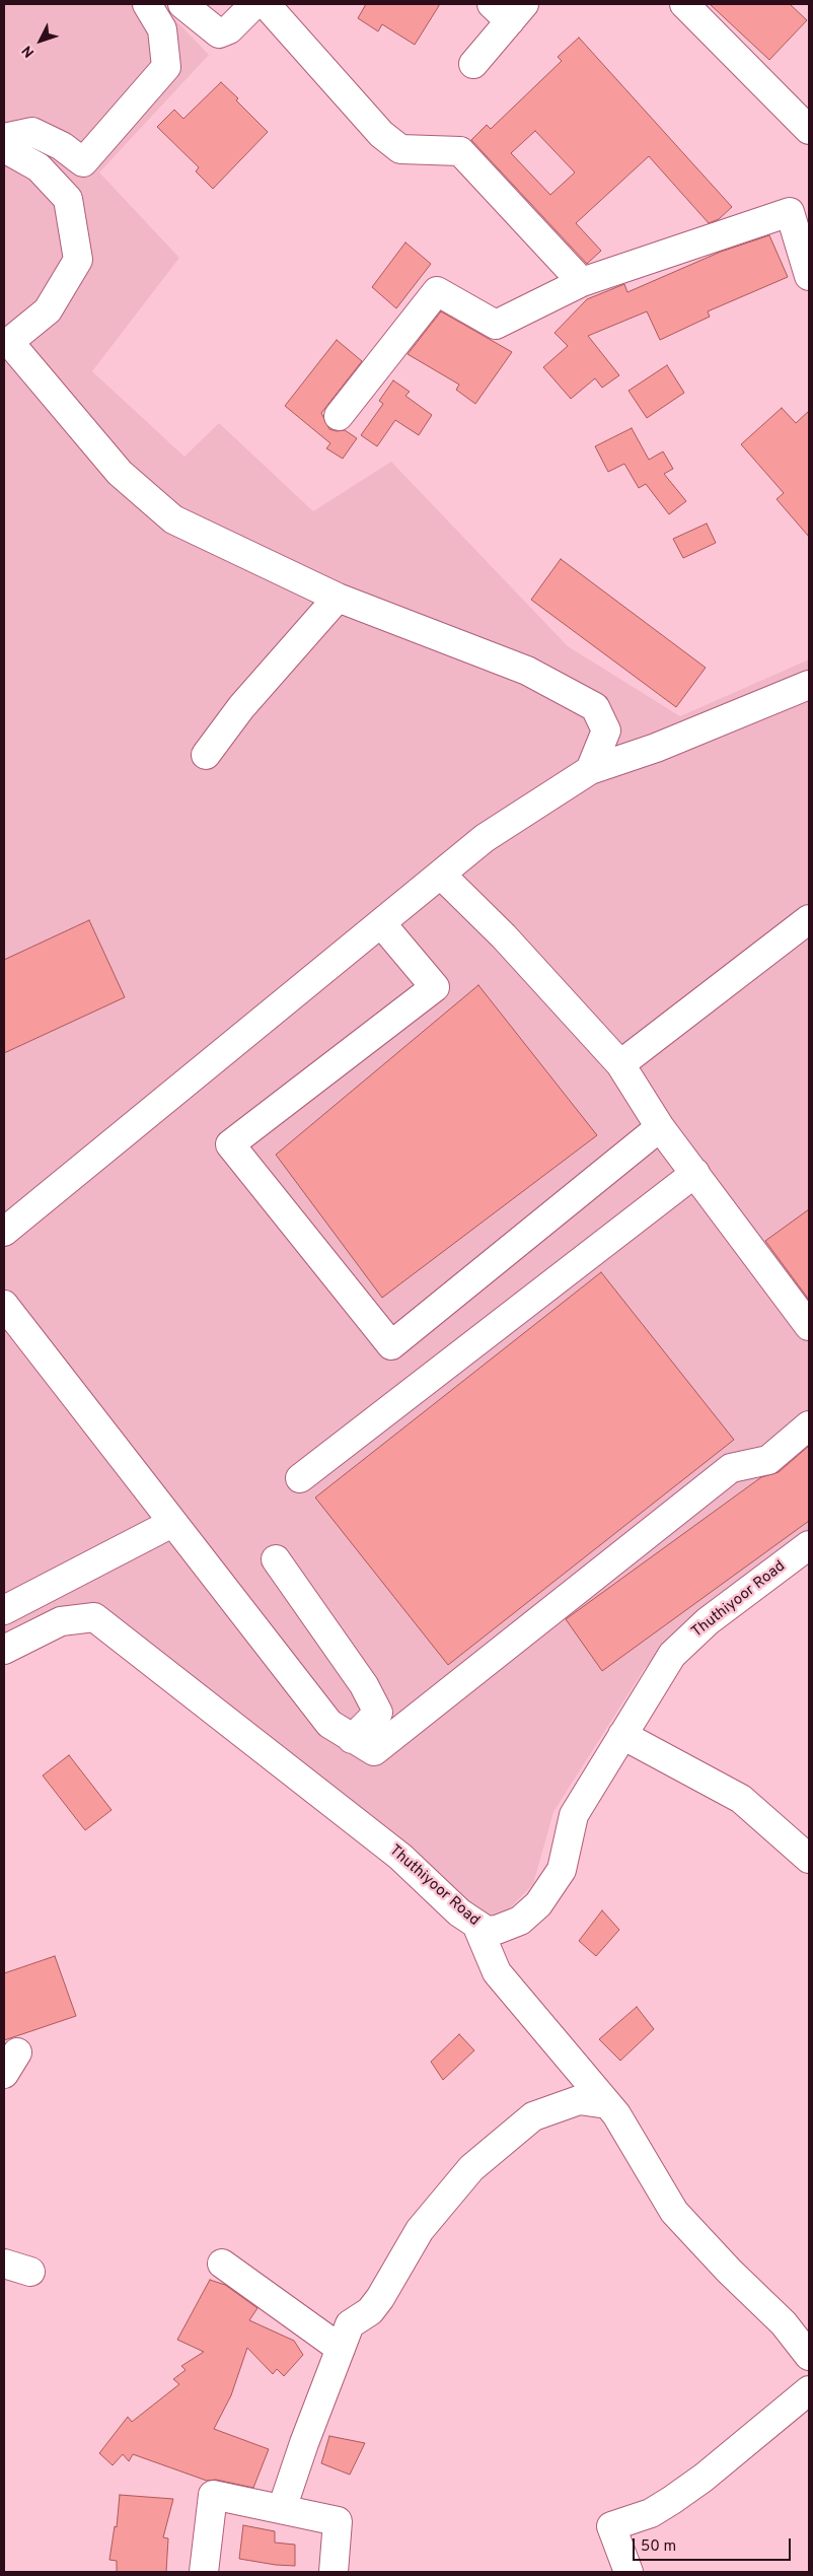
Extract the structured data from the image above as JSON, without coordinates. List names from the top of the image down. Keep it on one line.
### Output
{"streets":{"street":["Thuthiyoor Road"]},"scale_bar":"50 m","north":"bottom left"}
